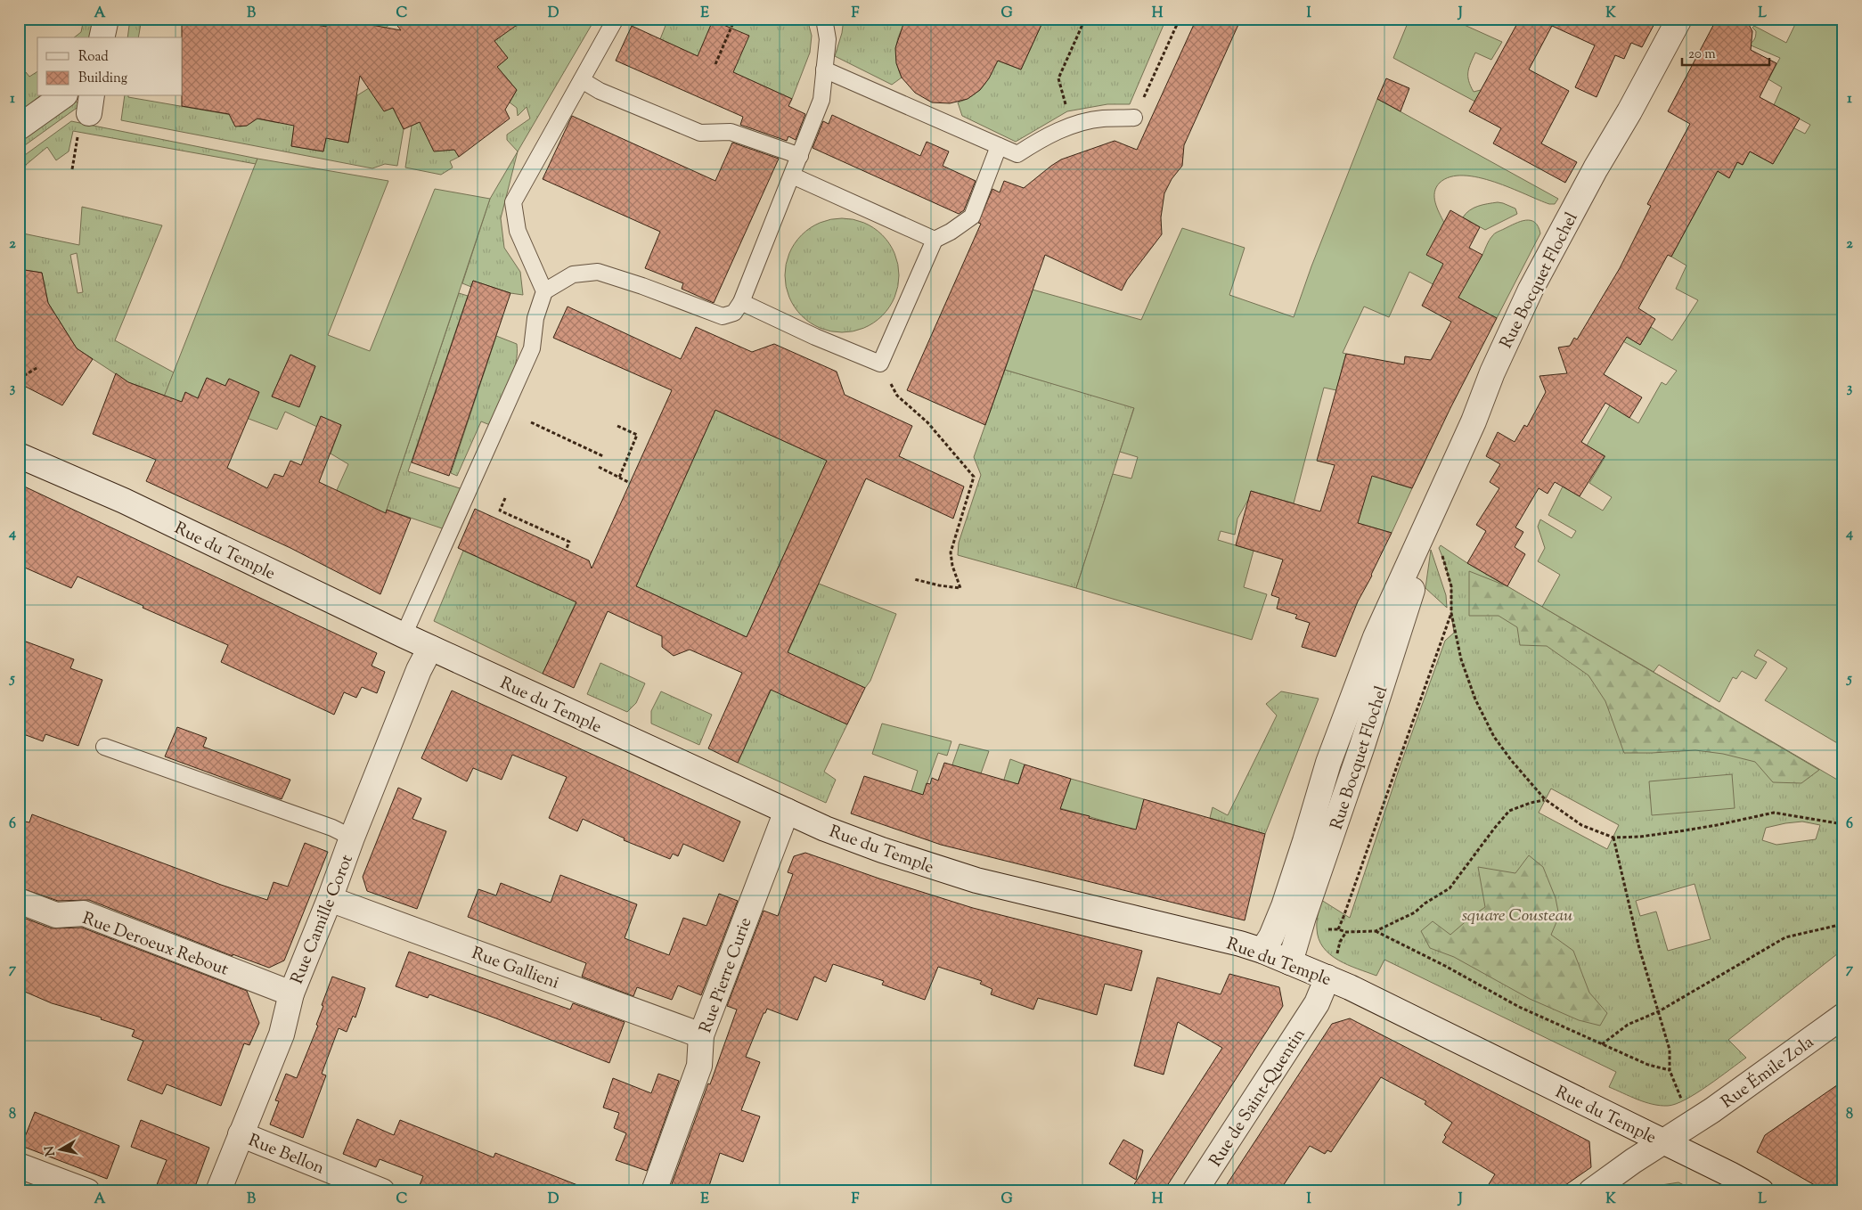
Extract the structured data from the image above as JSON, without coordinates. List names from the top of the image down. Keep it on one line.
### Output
{"streets":{"street":["Rue Bocquet Flochel","Rue du Temple","Rue Camille Corot","Rue Deroeux Rebout","Rue Gallieni","Rue Pierre Curie","Rue Émile Zola","Rue de Saint-Quentin","Rue Bellon"]},"crossings":[["Rue Bocquet Flochel","Rue du Temple"],["Rue du Temple","Rue Camille Corot"],["Rue du Temple","Rue Pierre Curie"],["Rue du Temple","Rue Émile Zola"],["Rue du Temple","Rue de Saint-Quentin"],["Rue Camille Corot","Rue Deroeux Rebout"],["Rue Camille Corot","Rue Gallieni"],["Rue Camille Corot","Rue Bellon"],["Rue Gallieni","Rue Pierre Curie"]],"parks":["square Cousteau"],"legend":["Road","Building"],"scale_bar":"20 m","north":"left","grid":{"columns":["A","B","C","D","E","F","G","H","I","J","K","L"],"rows":["1","2","3","4","5","6","7","8"]}}
